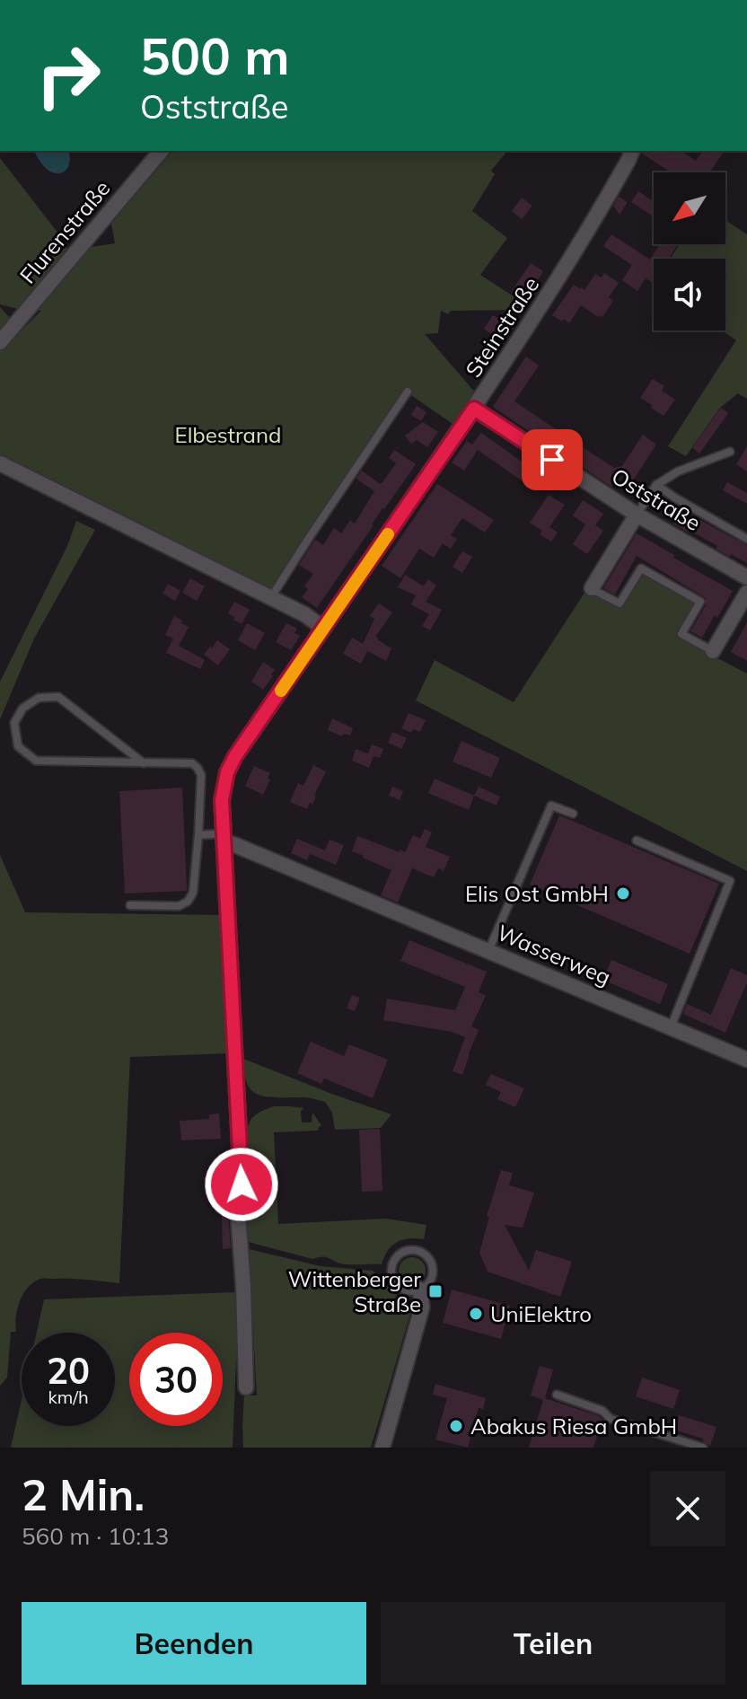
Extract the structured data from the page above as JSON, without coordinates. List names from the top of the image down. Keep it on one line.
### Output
{"streets":{"street":["Flurenstraße","Steinstraße","Oststraße","Wasserweg"]},"crossings":[["Steinstraße","Oststraße"],["Steinstraße","Wasserweg"]],"parks":["Elbestrand"],"places":{"other":["Elis Ost GmbH","UniElektro","Abakus Riesa GmbH"],"transit":["Wittenberger Straße"]},"north":"bottom left","page":{"turn":["500 m","Oststraße"],"speed":"20 km/h","limit":"30","heading":["2 Min.","560 m · 10:13"],"buttons":["Beenden","Teilen"]}}
